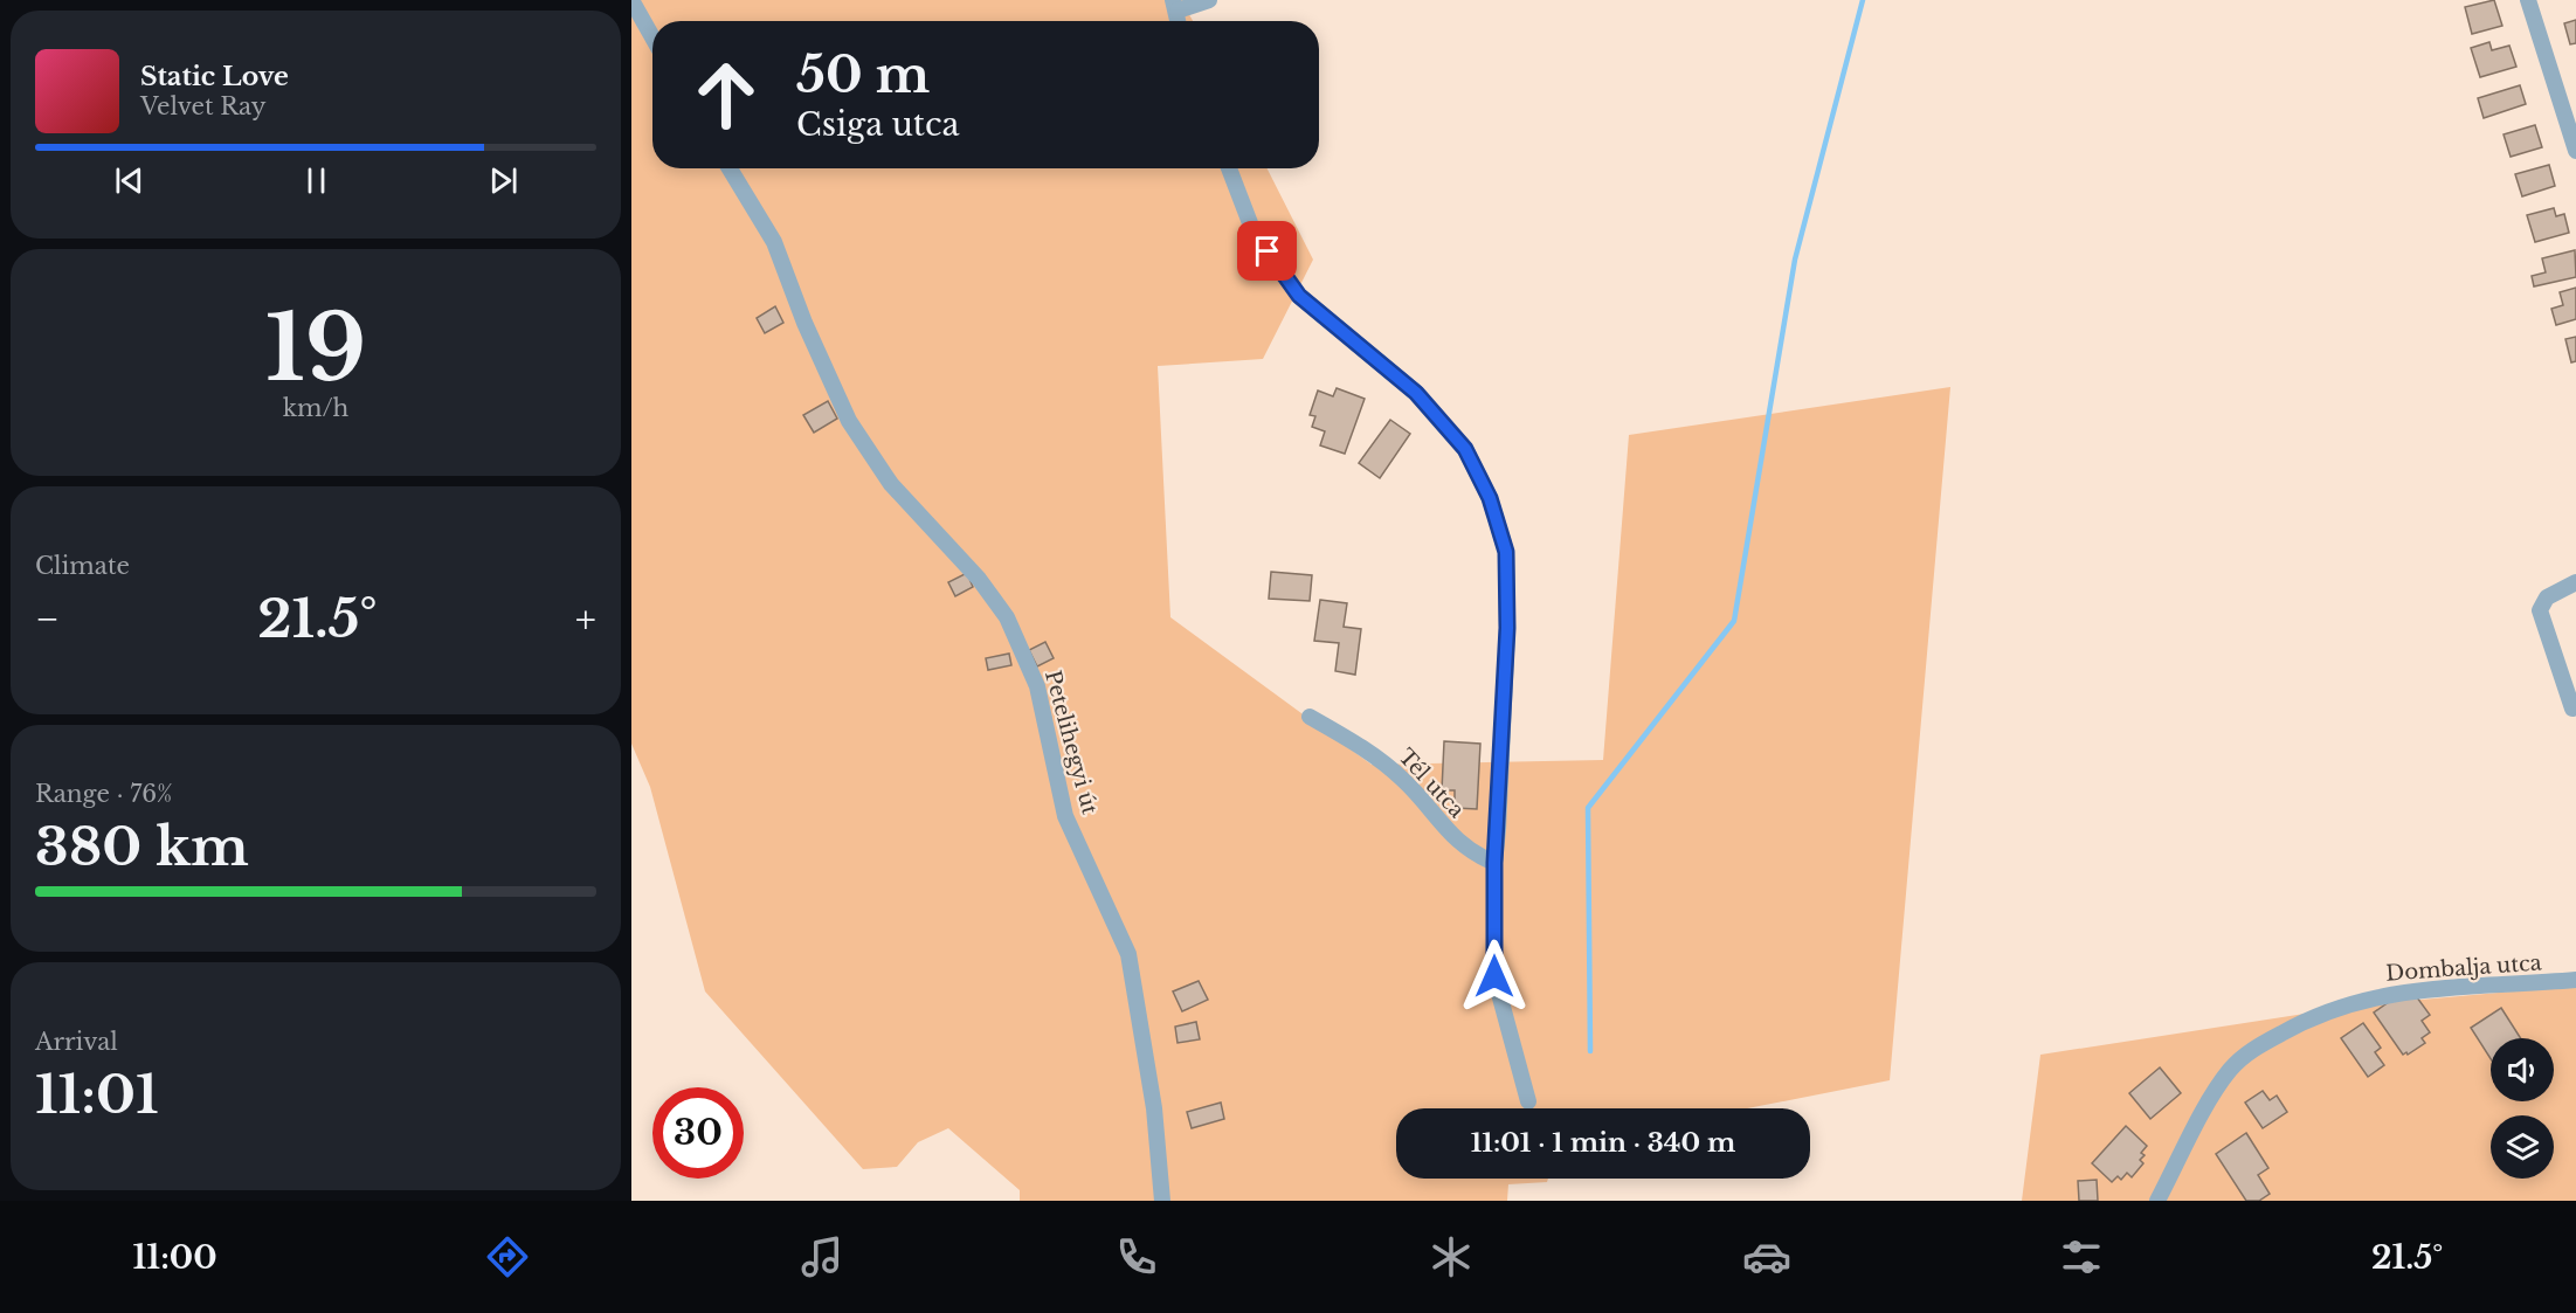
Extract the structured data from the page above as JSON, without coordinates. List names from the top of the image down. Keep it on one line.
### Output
{"streets":{"street":["Petelihegyi út","Tél utca","Dombalja utca"]},"page":{"turn":["50 m","Csiga utca"],"song":["Static Love","Velvet Ray"],"tile":[["19","km/h"],"Climate",["Range · 76%","380 km"],["Arrival","11:01"]],"heat":["−","21.5°","+"],"limit":"30","trip":"11:01 · 1 min · 340 m","tabs":["11:00","21.5°"]}}
